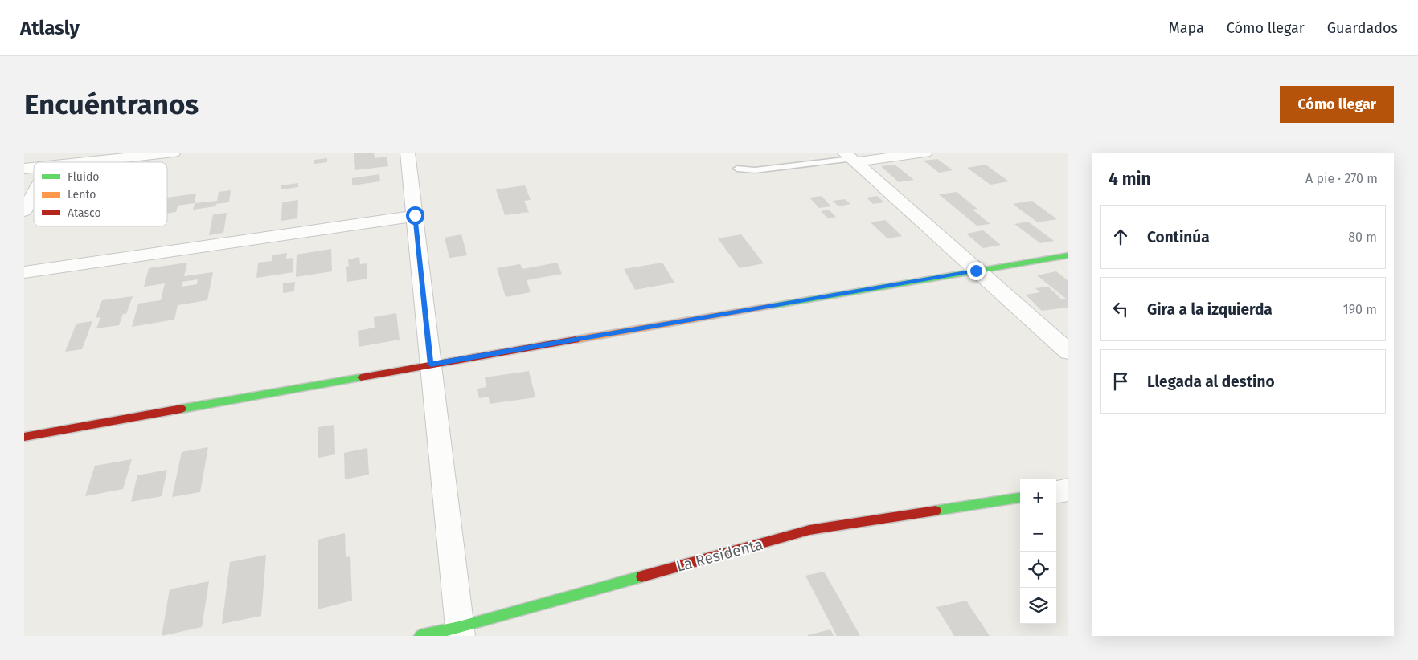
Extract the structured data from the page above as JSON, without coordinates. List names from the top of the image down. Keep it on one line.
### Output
{"streets":{"street":["La Residenta"]},"legend":["Fluido","Lento","Atasco"],"page":{"header":"Atlasly","nav":["Mapa","Cómo llegar","Guardados"],"buttons":"Cómo llegar","title":"Encuéntranos","heading":["4 min","A pie · 270 m"],"list":[["Continúa","80 m"],["Gira a la izquierda","190 m"],"Llegada al destino"],"map_buttons":["+","−"]}}
